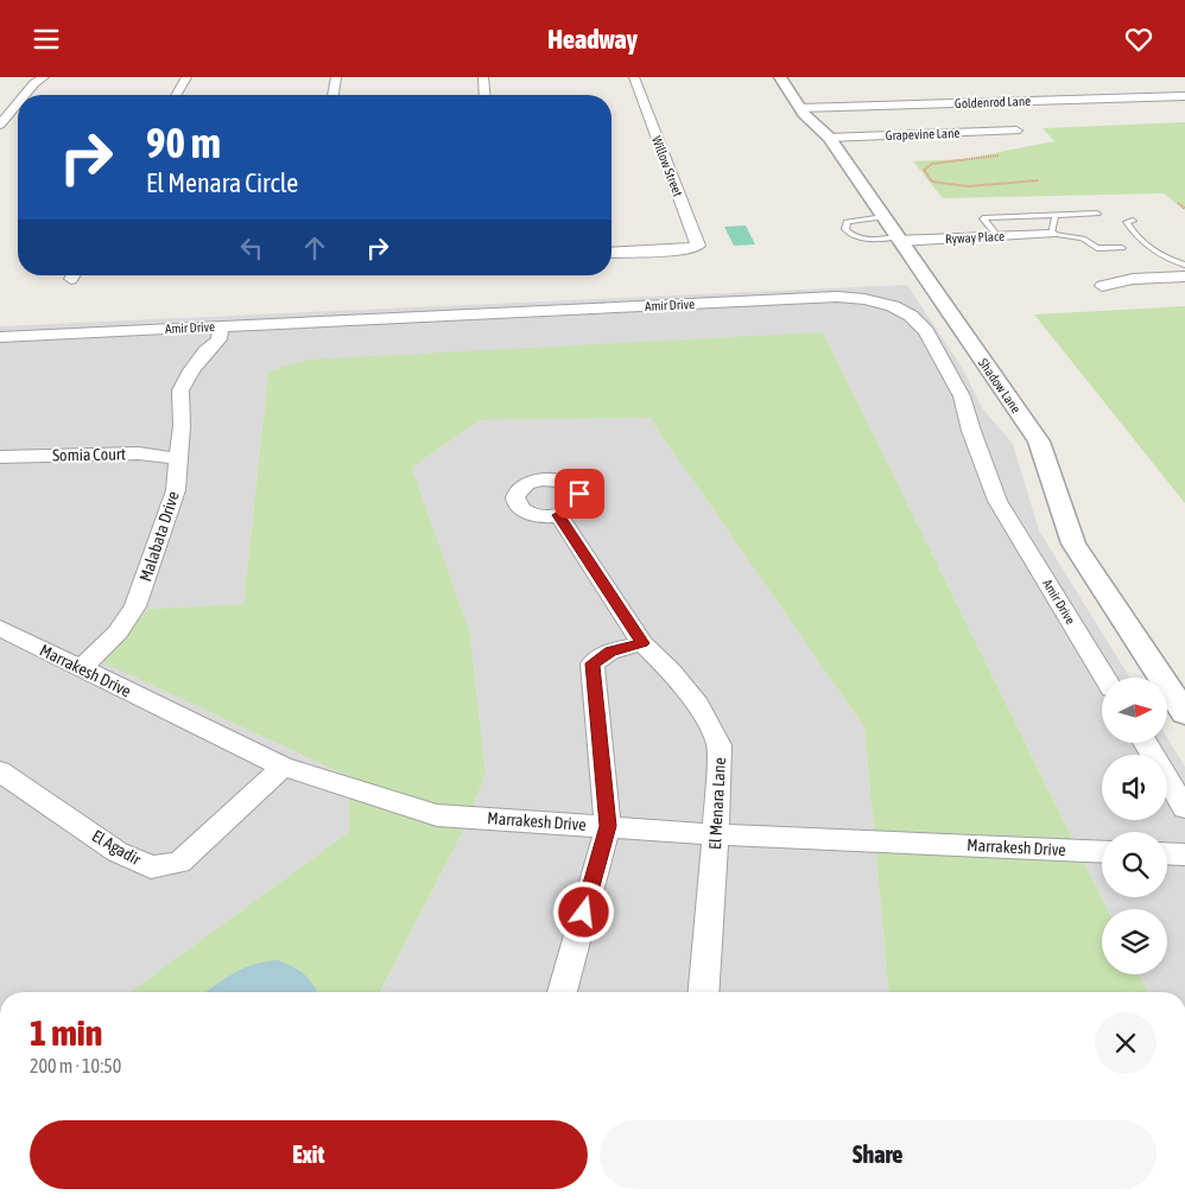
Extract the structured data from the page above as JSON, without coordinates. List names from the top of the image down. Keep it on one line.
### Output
{"streets":{"street":["Goldenrod Lane","Grapevine Lane","Willow Street","Ryway Place","Amir Drive","Shadow Lane","Somia Court","Malabata Drive","Marrakesh Drive","El Menara Lane","El Agadir"]},"crossings":[["Goldenrod Lane","Shadow Lane"],["Grapevine Lane","Shadow Lane"],["Ryway Place","Shadow Lane"],["Amir Drive","Malabata Drive"],["Somia Court","Malabata Drive"],["Malabata Drive","Marrakesh Drive"],["Marrakesh Drive","El Menara Lane"],["Marrakesh Drive","El Agadir"]],"north":"right","page":{"header":"Headway","turn":["90 m","El Menara Circle"],"heading":["1 min","200 m · 10:50"],"buttons":["Exit","Share"]}}
